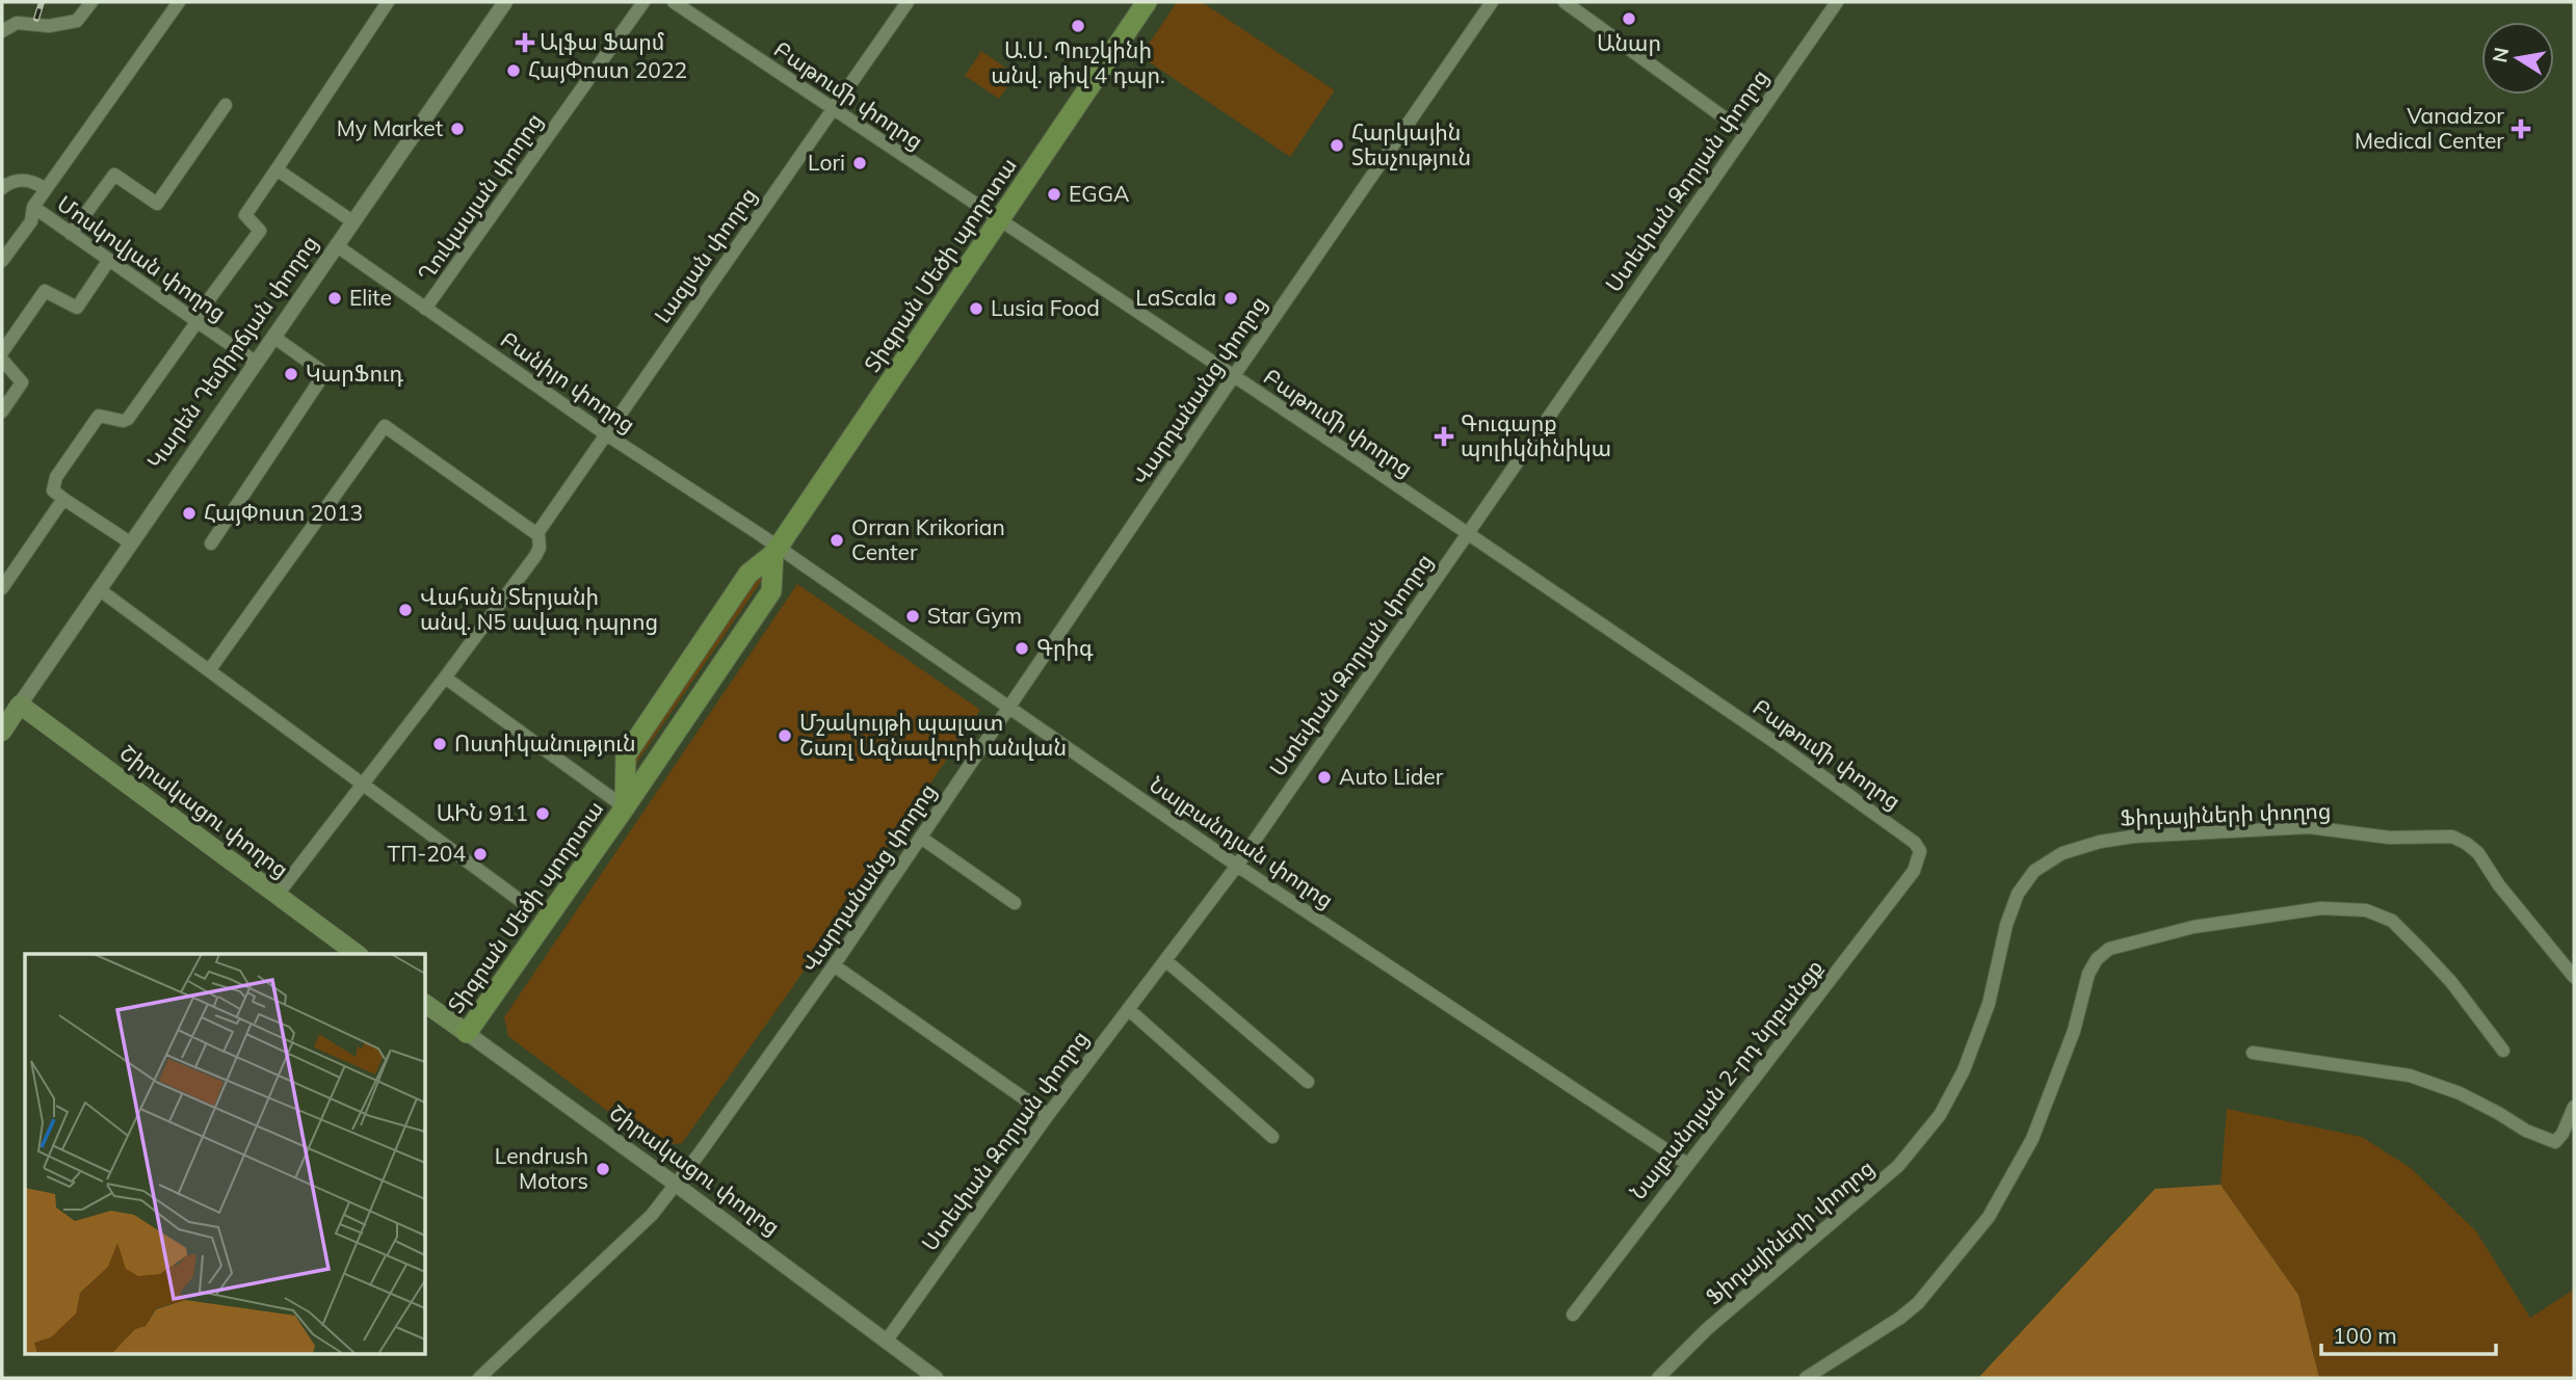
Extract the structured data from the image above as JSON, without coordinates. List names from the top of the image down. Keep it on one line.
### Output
{"streets":{"main road":["Տիգրան Մեծի պողոտա","Կարեն Դեմիրճյան փողոց","Շիրակացու փողոց"],"street":["Բաթումի փողոց","Ստեփան Զորյան փողոց","Ղուկասյան փողոց","Լազյան փողոց","Մոսկովյան փողոց","Բանիյո փողոց","Վարդանանց փողոց","Ֆիդայիների փողոց","Նալբանդյան փողոց","Նալբանդյան 2-րդ նրբանցք"]},"crossings":[["Բաթումի փողոց","Ստեփան Զորյան փողոց"],["Բաթումի փողոց","Լազյան փողոց"],["Բաթումի փողոց","Տիգրան Մեծի պողոտա"],["Բաթումի փողոց","Վարդանանց փողոց"],["Բաթումի փողոց","Նալբանդյան 2-րդ նրբանցք"],["Ստեփան Զորյան փողոց","Շիրակացու փողոց"],["Ստեփան Զորյան փողոց","Նալբանդյան փողոց"],["Ղուկասյան փողոց","Բանիյո փողոց"],["Լազյան փողոց","Բանիյո փողոց"],["Լազյան փողոց","Շիրակացու փողոց"],["Մոսկովյան փողոց","Կարեն Դեմիրճյան փողոց"],["Տիգրան Մեծի պողոտա","Բանիյո փողոց"],["Տիգրան Մեծի պողոտա","Շիրակացու փողոց"],["Տիգրան Մեծի պողոտա","Նալբանդյան փողոց"],["Կարեն Դեմիրճյան փողոց","Բանիյո փողոց"],["Կարեն Դեմիրճյան փողոց","Շիրակացու փողոց"],["Բանիյո փողոց","Նալբանդյան փողոց"],["Վարդանանց փողոց","Շիրակացու փողոց"],["Վարդանանց փողոց","Նալբանդյան փողոց"],["Նալբանդյան փողոց","Նալբանդյան 2-րդ նրբանցք"]],"places":{"other":["Անար","Ա.Ս. Պուշկինի անվ. թիվ 4 դպր.","ՀայՓոստ 2022","My Market","Հարկային Տեսչություն","Lori","EGGA","Elite","LaScala","Lusia Food","ԿարՖուդ","ՀայՓոստ 2013","Orran Krikorian Center","Վահան Տերյանի անվ. N5 ավագ դպրոց","Star Gym","Գրիգ","Մշակույթի պալատ Շառլ Ազնավուրի անվան","Ոստիկանություն","Auto Lider","ԱԻՆ 911","ТП-204","Lendrush Motors"],"health":["Ալֆա Ֆարմ","Vanadzor Medical Center","Գուգարք պոլիկնինիկա"]},"scale_bar":"100 m","north":"left"}
